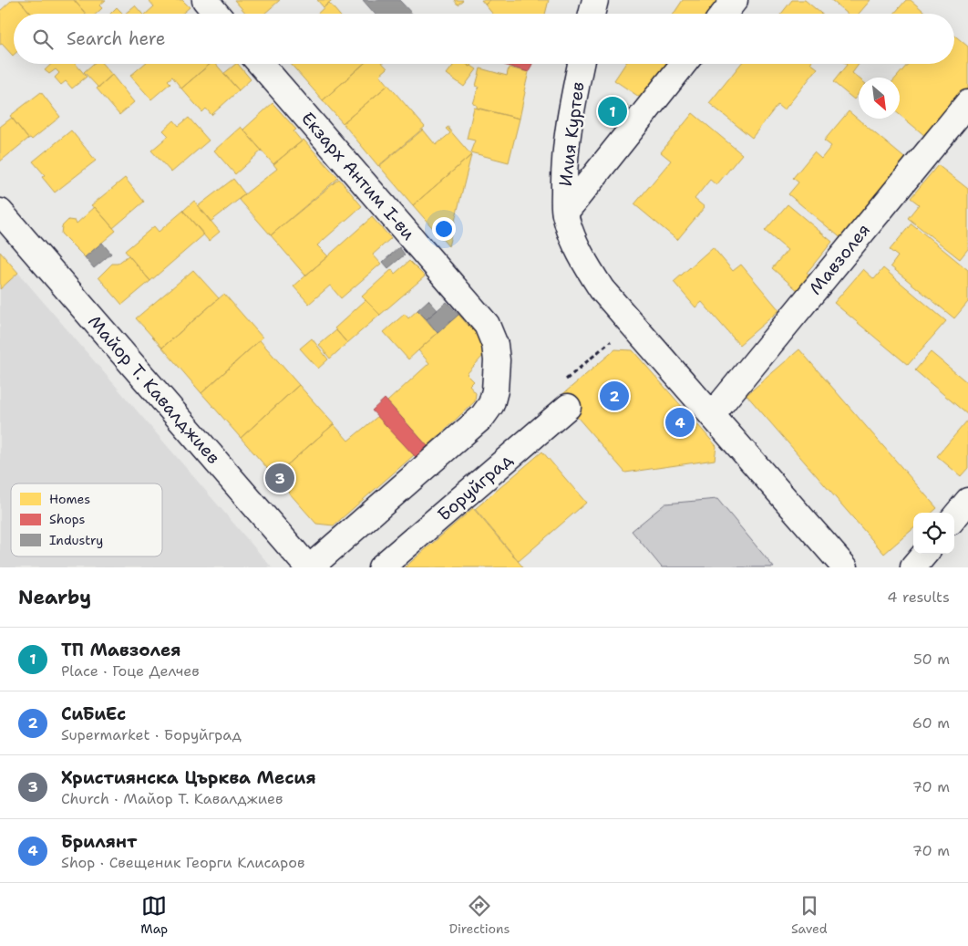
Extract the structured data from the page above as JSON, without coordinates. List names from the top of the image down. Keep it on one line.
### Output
{"streets":{"street":["Илия Куртев","Екзарх Антим I-ви","Мавзолея","Майор Т. Кавалджиев","Боруйград"]},"crossings":[["Илия Куртев","Мавзолея"],["Екзарх Антим I-ви","Майор Т. Кавалджиев"]],"legend":["Homes","Shops","Industry"],"north":"bottom right","page":{"search":"Search here","pins":["1","2","4","3"],"heading":["Nearby","4 results"],"list":[{"mark":"1","name":"ТП Мавзолея","note":"Place · Гоце Делчев","value":"50 m"},{"mark":"2","name":"СиБиЕс","note":"Supermarket · Боруйград","value":"60 m"},{"mark":"3","name":"Християнска Църква Месия","note":"Church · Майор Т. Кавалджиев","value":"70 m"},{"mark":"4","name":"Брилянт","note":"Shop · Свещеник Георги Клисаров","value":"70 m"}],"nav":["Map","Directions","Saved"]}}
